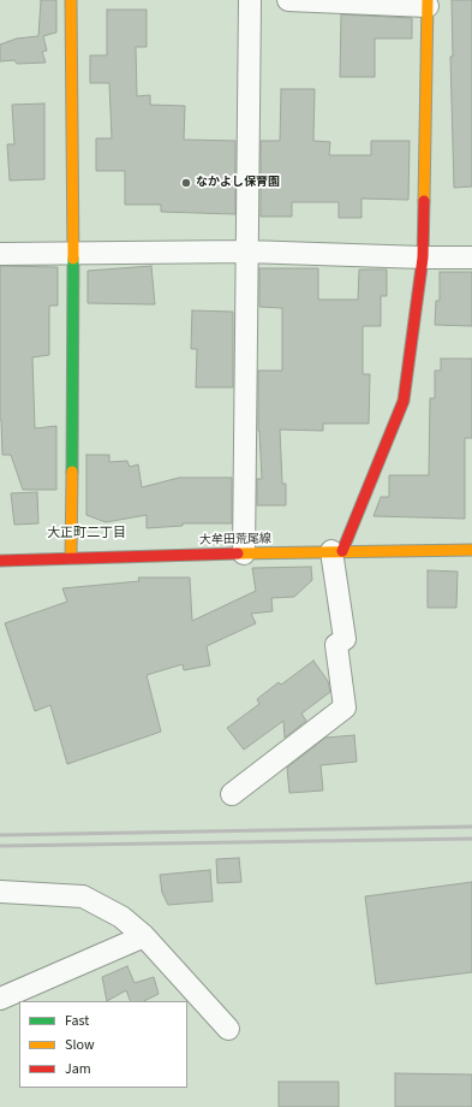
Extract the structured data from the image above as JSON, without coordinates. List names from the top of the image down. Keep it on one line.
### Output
{"streets":{"street":["大牟田荒尾線"]},"districts":["大正町二丁目"],"places":["なかよし保育園"],"legend":["Fast","Slow","Jam"]}
